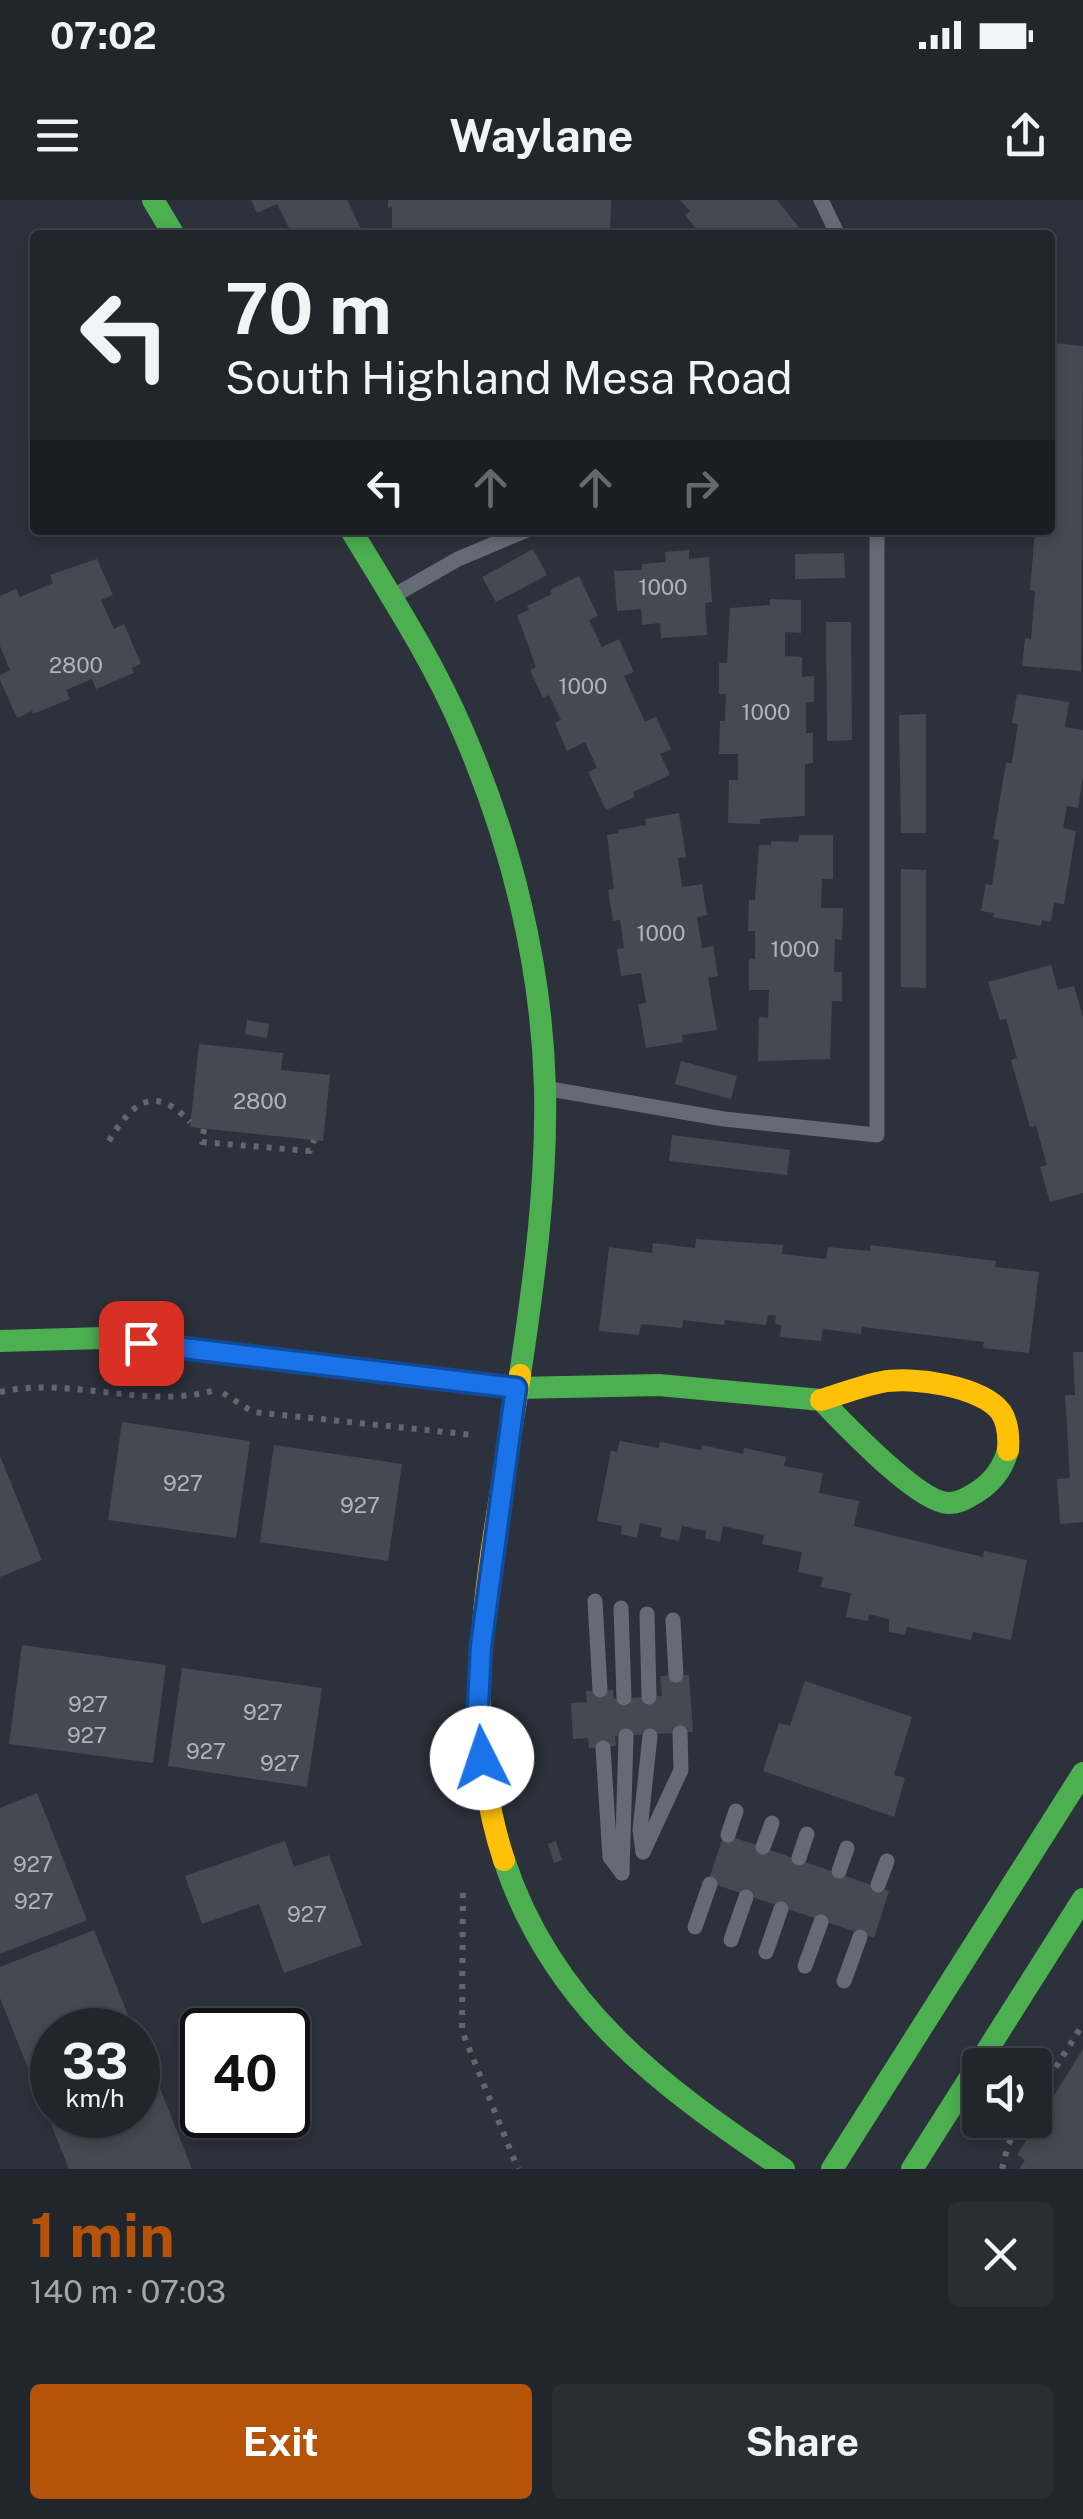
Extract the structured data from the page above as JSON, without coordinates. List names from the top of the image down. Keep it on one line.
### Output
{"house_numbers":["1000","2800","1000","1000","1000","1000","2800","927","927","927","927","927","927","927","927","927","927"],"page":{"status":"07:02","header":"Waylane","turn":["70 m","South Highland Mesa Road"],"speed":"33 km/h","limit":"40","heading":["1 min","140 m · 07:03"],"buttons":["Exit","Share"]}}
